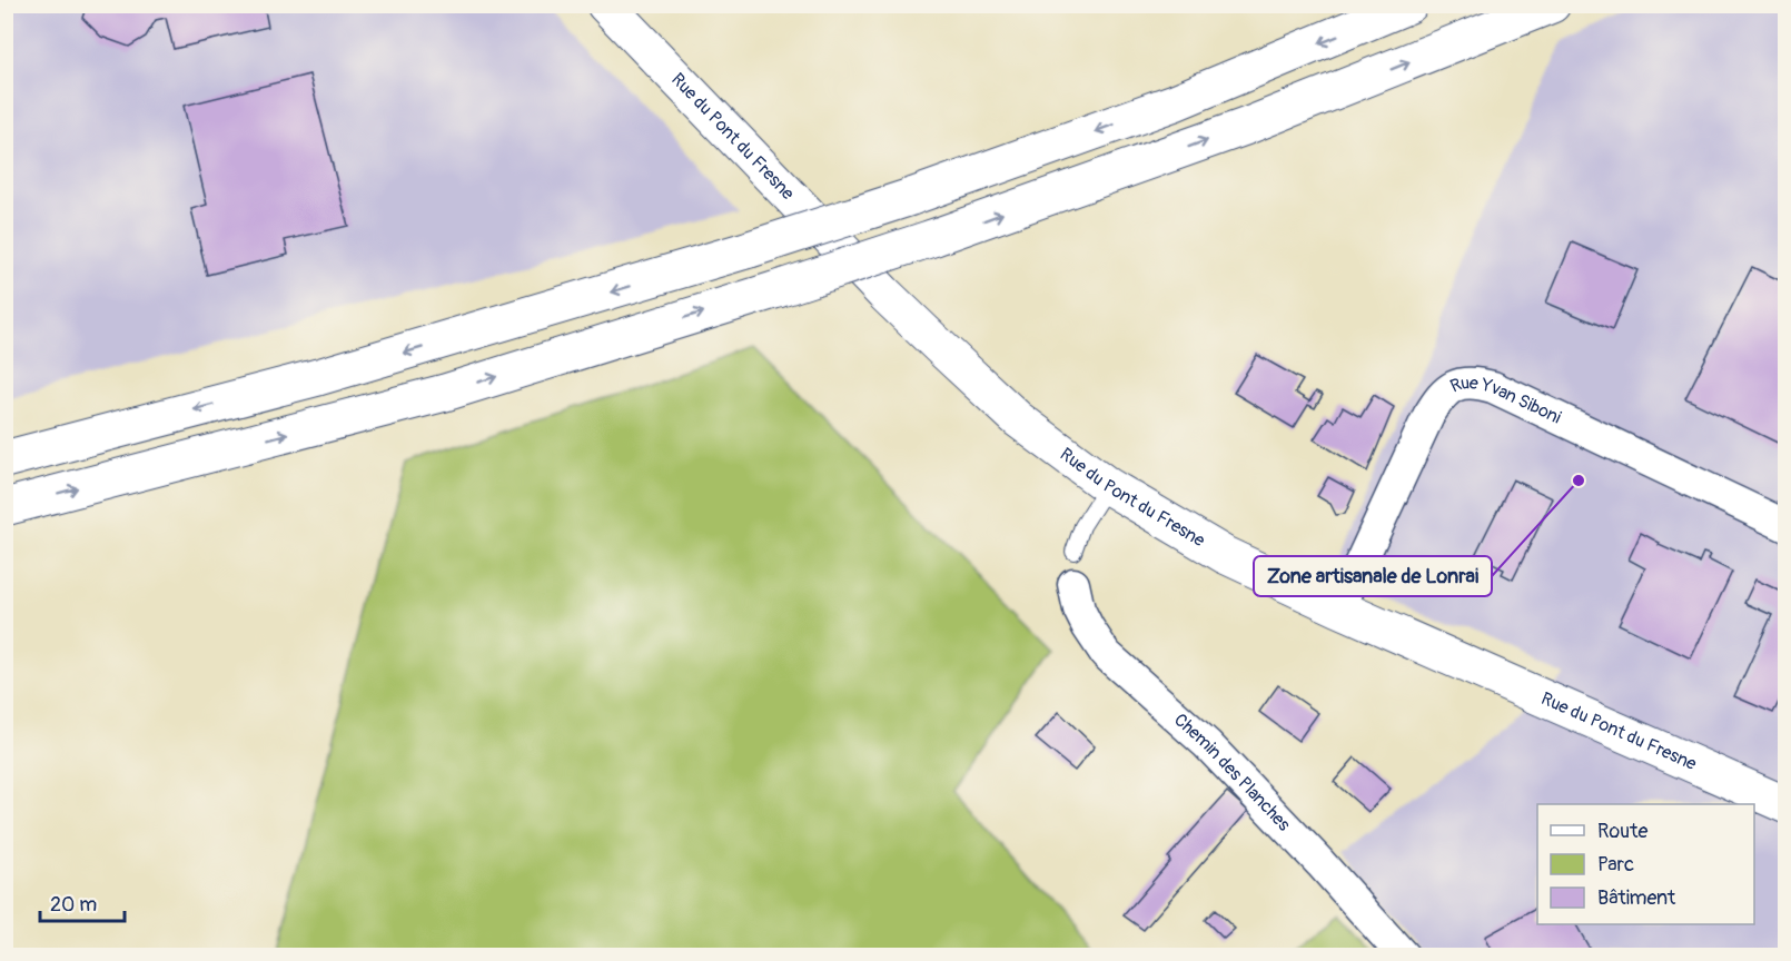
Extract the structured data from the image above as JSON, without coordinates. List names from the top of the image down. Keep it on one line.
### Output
{"streets":{"main road":["Rue du Pont du Fresne"],"street":["Rue Yvan Siboni","Chemin des Planches"]},"crossings":[["Rue du Pont du Fresne","Rue Yvan Siboni"]],"places":["Zone artisanale de Lonrai"],"legend":["Route","Parc","Bâtiment"],"scale_bar":"20 m"}
